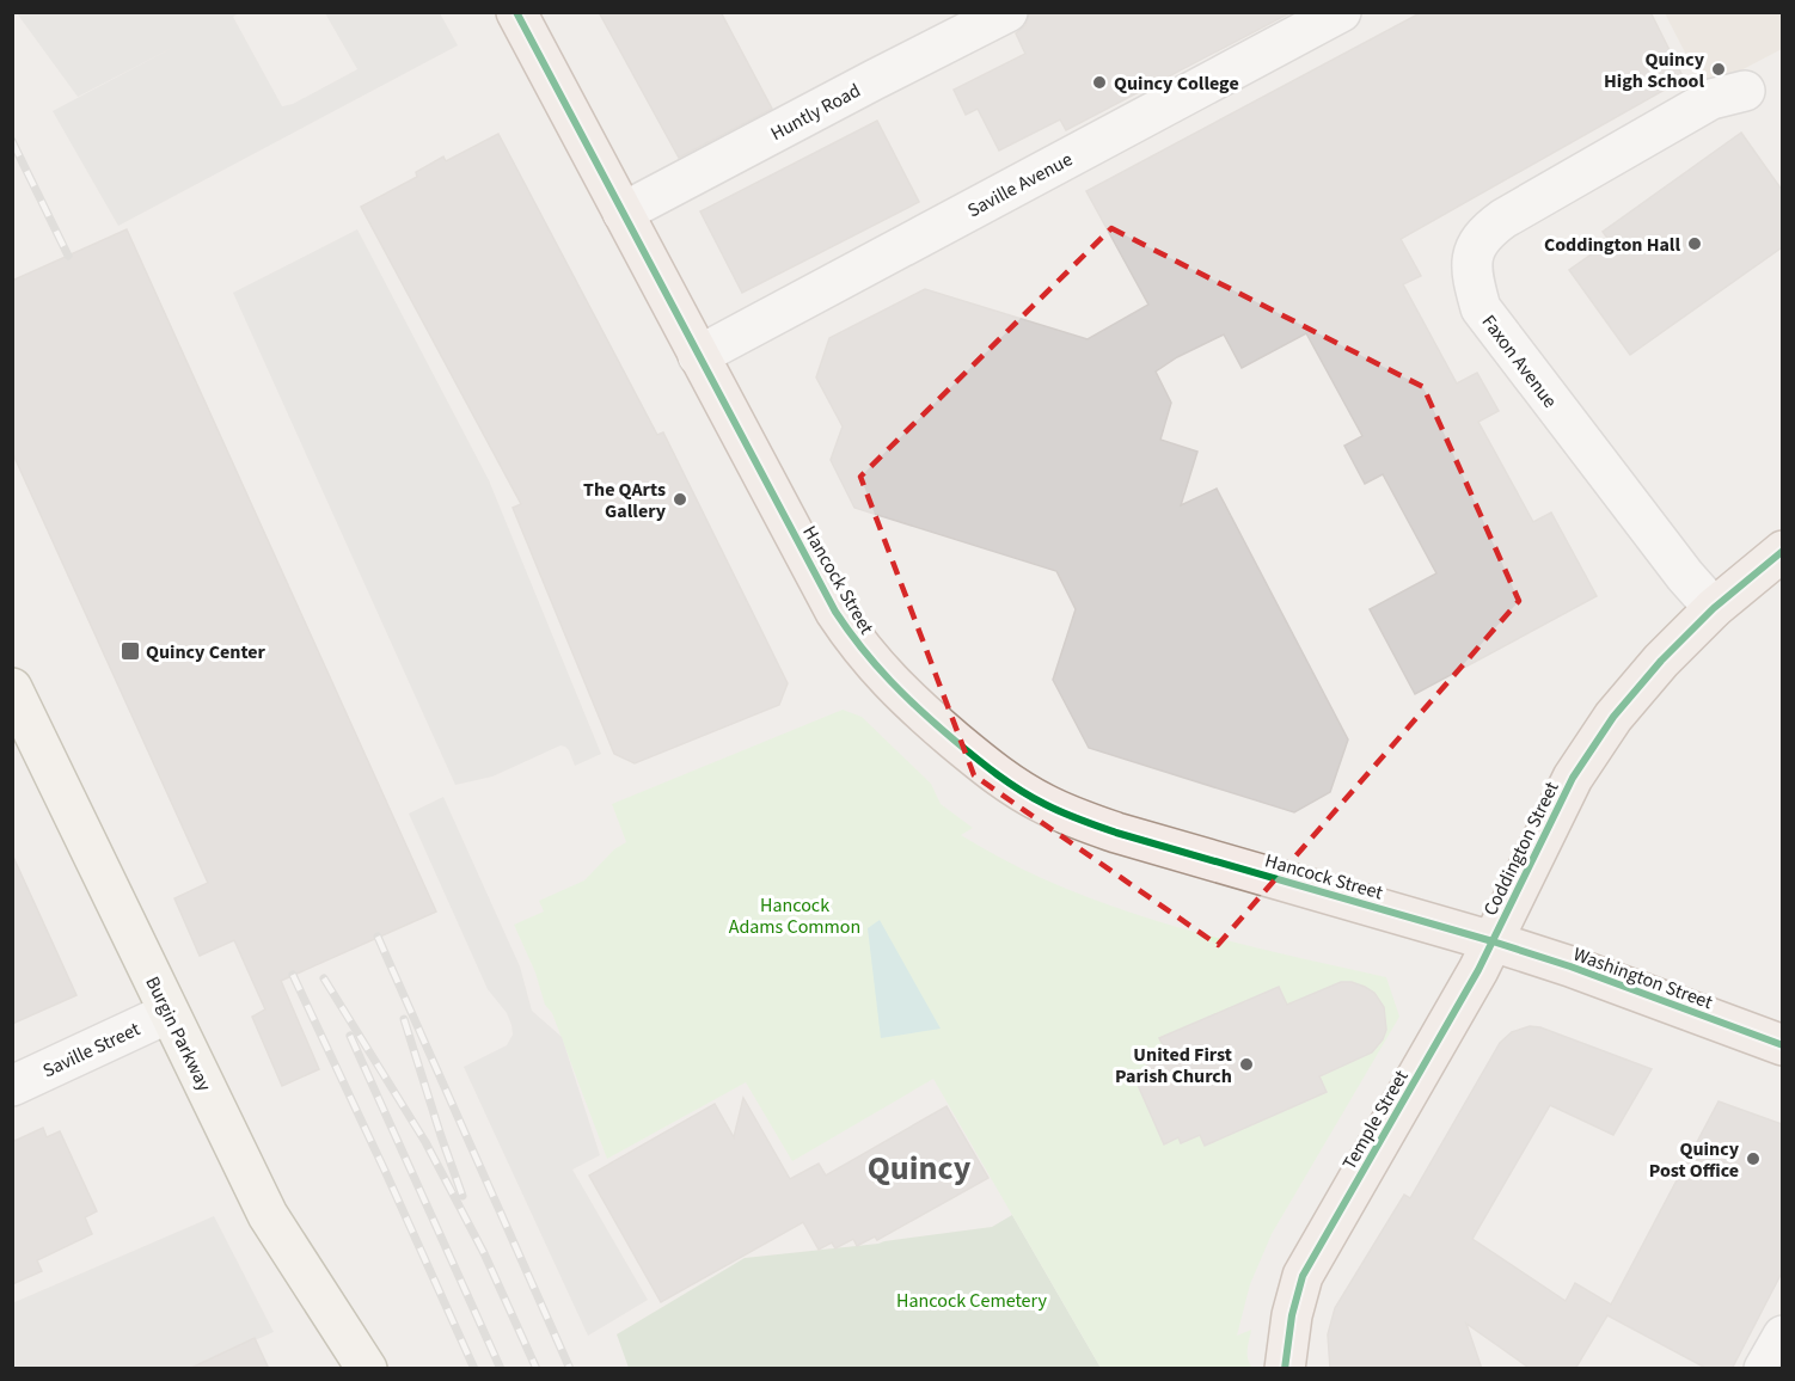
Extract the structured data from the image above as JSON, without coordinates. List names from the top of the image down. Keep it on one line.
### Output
{"streets":{"main road":["Hancock Street","Coddington Street","Washington Street","Burgin Parkway","Temple Street"],"street":["Huntly Road","Saville Avenue","Faxon Avenue","Saville Street"]},"crossings":[["Huntly Road","Hancock Street"],["Saville Avenue","Hancock Street"],["Faxon Avenue","Coddington Street"],["Hancock Street","Coddington Street"],["Hancock Street","Washington Street"],["Hancock Street","Temple Street"],["Coddington Street","Washington Street"],["Coddington Street","Temple Street"],["Washington Street","Temple Street"],["Burgin Parkway","Saville Street"]],"districts":["Quincy"],"parks":["Hancock Adams Common","Hancock Cemetery"],"places":{"other":["Quincy High School","Quincy College","Coddington Hall","The QArts Gallery","United First Parish Church","Quincy Post Office"],"transit":["Quincy Center"]}}
